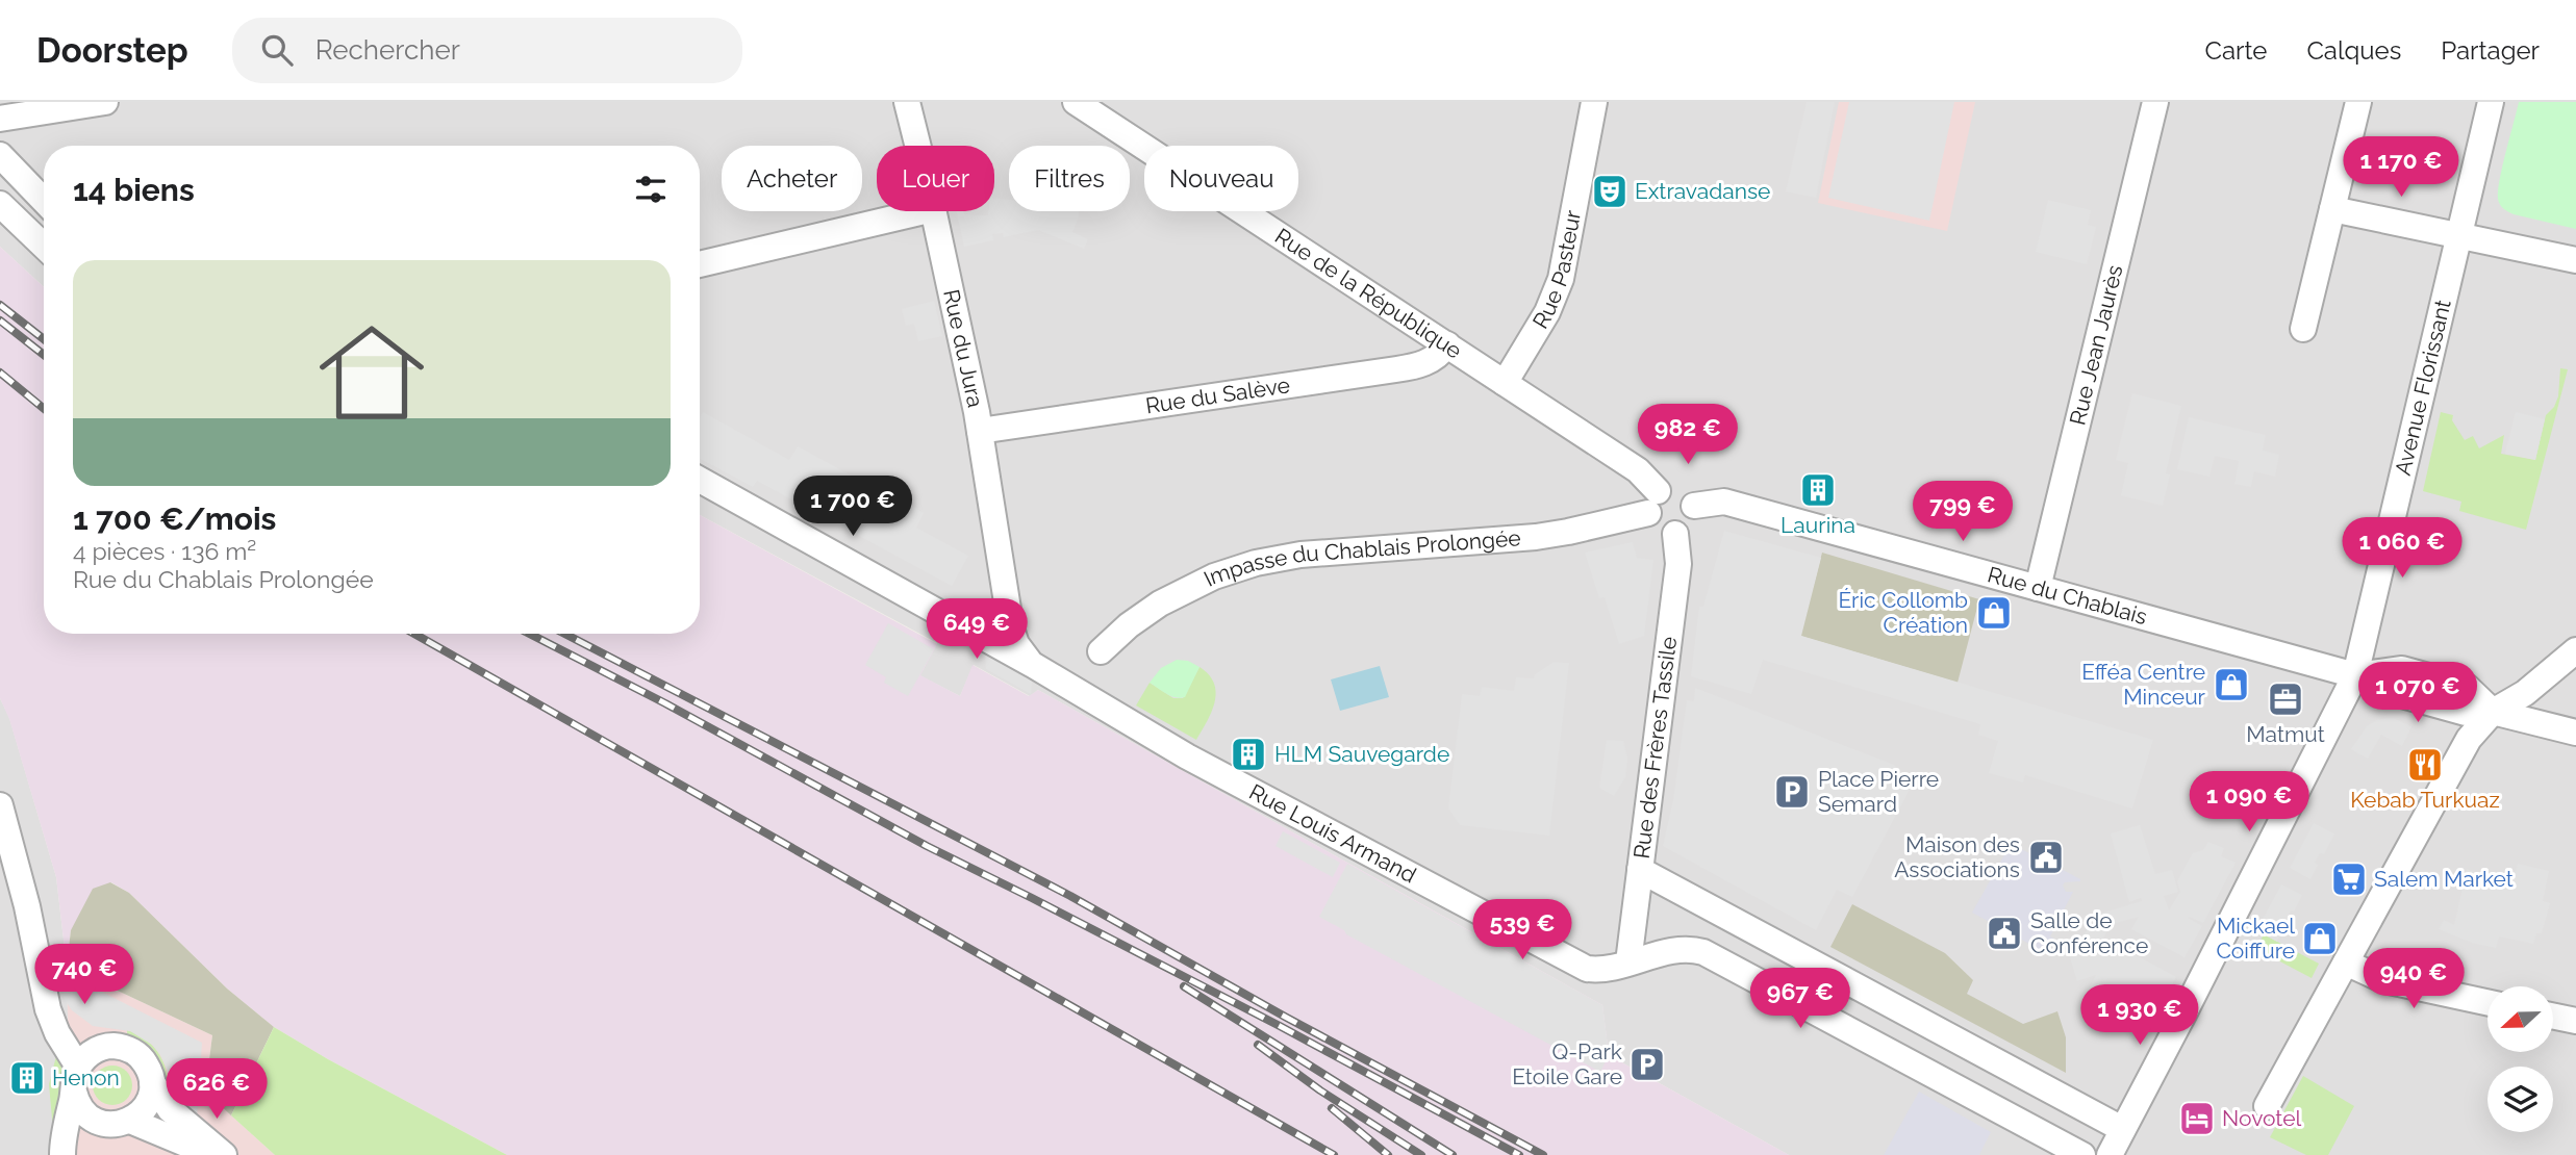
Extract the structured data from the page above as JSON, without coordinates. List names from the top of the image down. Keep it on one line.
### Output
{"streets":{"street":["Rue Pasteur","Rue de la République","Rue Jean Jaurès","Rue du Jura","Avenue Florissant","Rue du Salève","Impasse du Chablais Prolongée","Rue du Chablais","Rue des Frères Tassile","Rue Louis Armand"]},"crossings":[["Rue Pasteur","Rue de la République"],["Rue de la République","Rue du Salève"],["Rue de la République","Impasse du Chablais Prolongée"],["Rue de la République","Rue du Chablais"],["Rue de la République","Rue des Frères Tassile"],["Rue Jean Jaurès","Rue du Chablais"],["Rue du Jura","Rue du Salève"],["Rue du Jura","Rue Louis Armand"],["Avenue Florissant","Rue du Chablais"],["Impasse du Chablais Prolongée","Rue du Chablais"],["Impasse du Chablais Prolongée","Rue des Frères Tassile"],["Rue du Chablais","Rue des Frères Tassile"],["Rue des Frères Tassile","Rue Louis Armand"]],"places":{"theatre":["Extravadanse"],"building":["Laurina","HLM Sauvegarde","Henon"],"shop":["Éric Collomb Création","Efféa Centre Minceur","Mickael Coiffure"],"office":["Matmut"],"restaurant":["Kebab Turkuaz"],"parking":["Place Pierre Semard","Q-Park Etoile Gare"],"public building":["Maison des Associations","Salle de Conférence"],"supermarket":["Salem Market"],"hotel":["Novotel"]},"north":"left","page":{"header":"Doorstep","search":"Rechercher","nav":["Carte","Calques","Partager"],"price":["1 170 €","982 €","1 700 €","799 €","1 060 €","649 €","1 070 €","1 090 €","539 €","740 €","940 €","967 €","1 930 €","626 €"],"chip":["Acheter","Louer","Filtres","Nouveau"],"heading":"14 biens","list":[{"name":"1 700 €/mois","note":"4 pièces · 136 m² · Rue du Chablais Prolongée"}]}}
